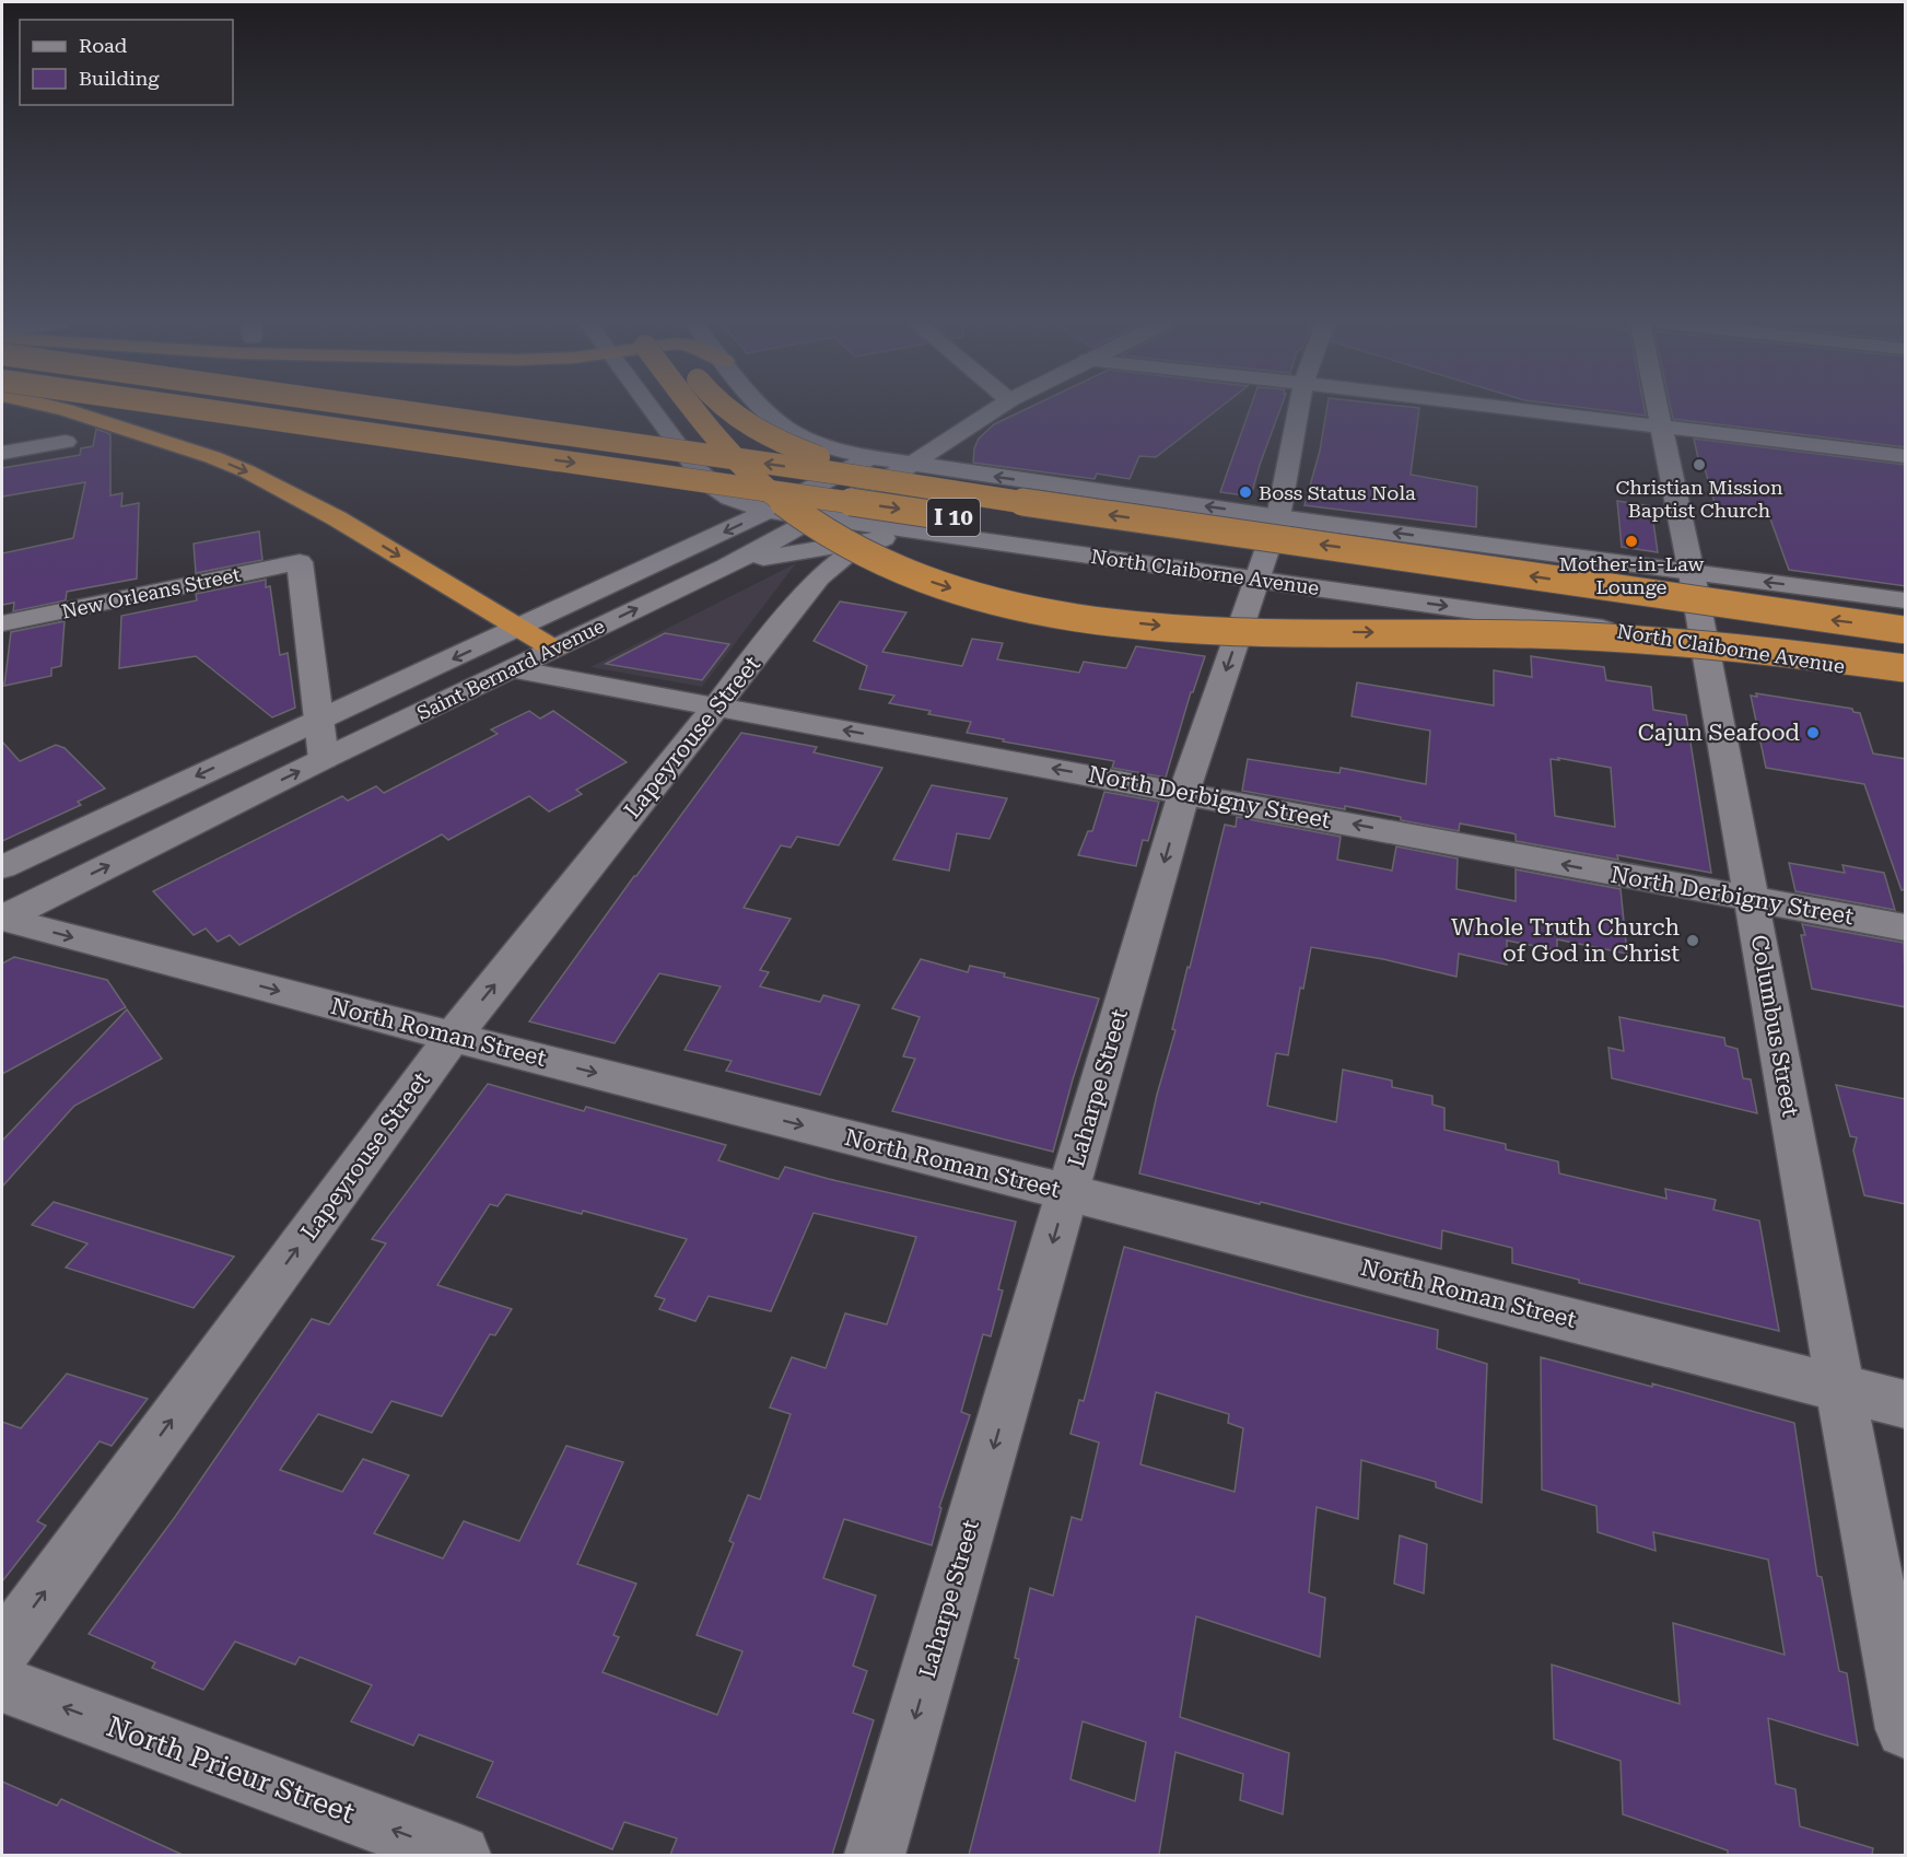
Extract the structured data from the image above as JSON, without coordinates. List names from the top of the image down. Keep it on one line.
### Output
{"streets":{"highway":["I 10"],"street":["North Claiborne Avenue","New Orleans Street","Saint Bernard Avenue","Lapeyrouse Street","North Derbigny Street","Columbus Street","North Roman Street","Laharpe Street","North Prieur Street"]},"crossings":[["North Claiborne Avenue","Saint Bernard Avenue"],["North Claiborne Avenue","Columbus Street"],["North Claiborne Avenue","Laharpe Street"],["New Orleans Street","Saint Bernard Avenue"],["Saint Bernard Avenue","North Derbigny Street"],["Saint Bernard Avenue","North Roman Street"],["Lapeyrouse Street","North Derbigny Street"],["Lapeyrouse Street","North Roman Street"],["North Derbigny Street","Columbus Street"],["North Derbigny Street","Laharpe Street"],["Columbus Street","North Roman Street"],["North Roman Street","Laharpe Street"]],"one_way":["Lapeyrouse Street","North Roman Street","Laharpe Street","North Prieur Street"],"places":["Christian Mission Baptist Church","Boss Status Nola","Mother-in-Law Lounge","Cajun Seafood","Whole Truth Church of God in Christ"],"legend":["Road","Building"]}
